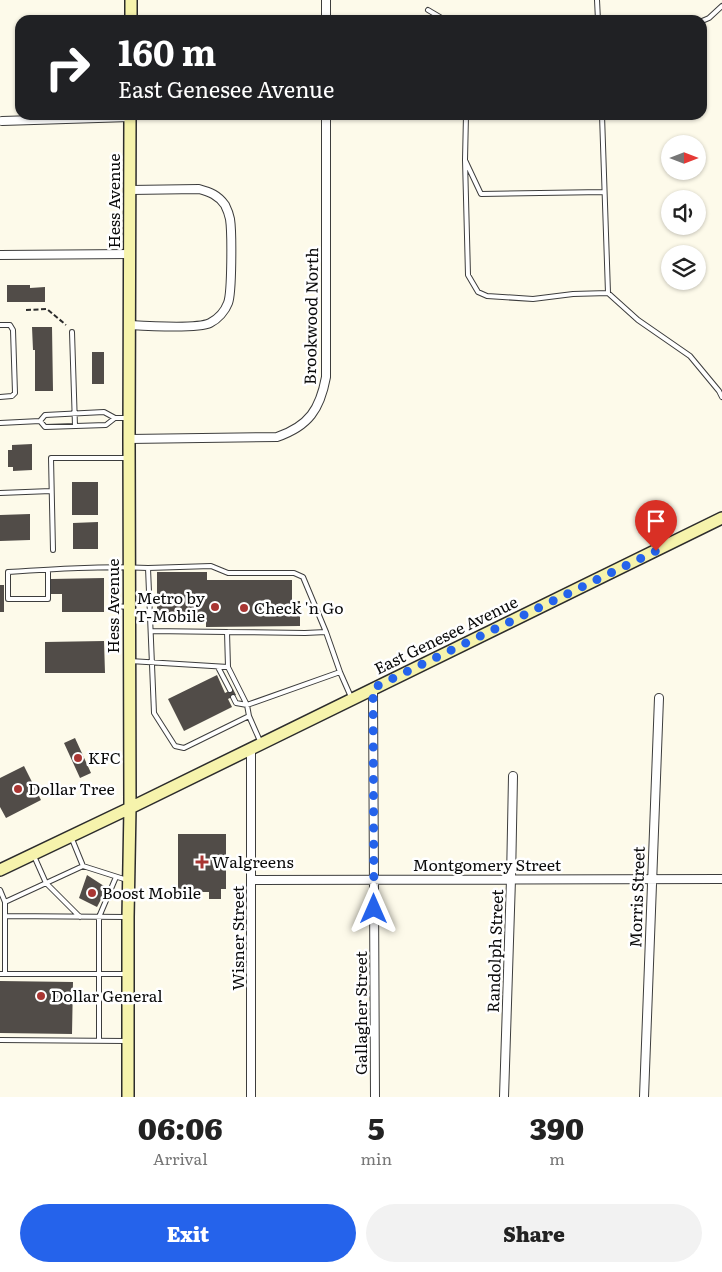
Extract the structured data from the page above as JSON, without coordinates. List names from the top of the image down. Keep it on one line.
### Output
{"streets":{"street":["Hess Avenue","Brookwood North","East Genesee Avenue","Montgomery Street","Morris Street","Wisner Street","Randolph Street","Gallagher Street"]},"crossings":[["Hess Avenue","Brookwood North"],["Hess Avenue","East Genesee Avenue"],["East Genesee Avenue","Wisner Street"],["East Genesee Avenue","Gallagher Street"],["Montgomery Street","Morris Street"],["Montgomery Street","Wisner Street"],["Montgomery Street","Randolph Street"],["Montgomery Street","Gallagher Street"]],"places":{"other":["Metro by T-Mobile","Check 'n Go","KFC","Dollar Tree","Boost Mobile","Dollar General"],"health":["Walgreens"]},"north":"right","page":{"turn":["160 m","East Genesee Avenue"],"eta":["06:06","Arrival","5","min","390","m"],"buttons":["Exit","Share"]}}
